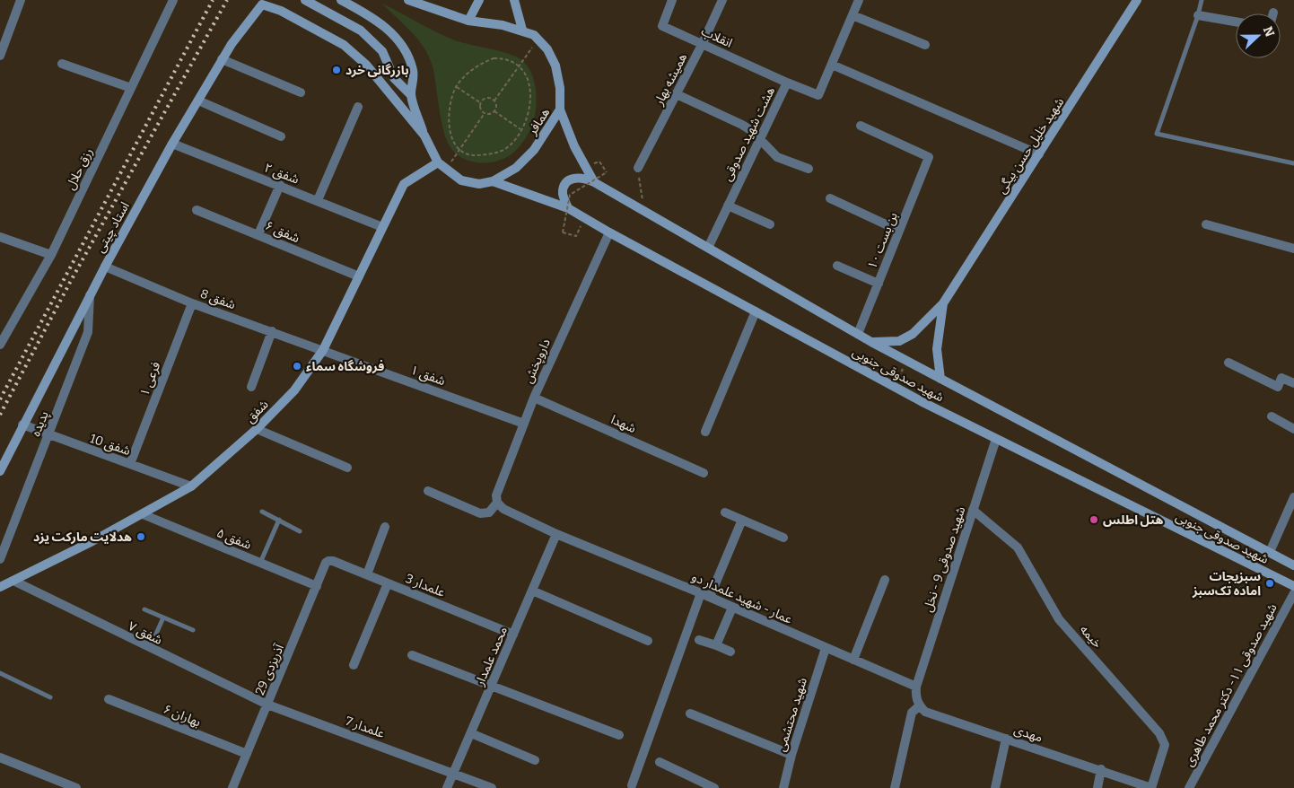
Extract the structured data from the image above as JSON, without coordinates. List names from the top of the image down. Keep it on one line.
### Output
{"streets":{"main road":["همافر","شهید خلیل حسن بیگی","استاد چیتی","شهید صدوقی جنوبی","شفق"],"street":["انقلاب","همیشه بهار","هشت شهید صدوقی","رزق حلال","شفق ۲","شفق ۶","بن بست ۱۰","شفق 8","داروپخش","شفق ۱","فرعی ۱","پدیده","شهدا","شفق 10","شفق ۵","شهید صدوقی 9 - نخل","علمدار 3","عمار - شهید علمدار دو","شفق ۷","خیمه","محمد علمدار","آذریزدی 29","شهید صدوقی ۱۱- دکتر محمد طاهری","شهید محتشمی","بهاران ۶","علمدار 7","مهدی"]},"crossings":[["انقلاب","همیشه بهار"],["انقلاب","هشت شهید صدوقی"],["همافر","شهید صدوقی جنوبی"],["همافر","شفق"],["هشت شهید صدوقی","شهید صدوقی جنوبی"],["شفق ۲","استاد چیتی"],["شفق ۲","شفق"],["استاد چیتی","شفق 8"],["استاد چیتی","پدیده"],["استاد چیتی","شفق 10"],["شفق ۶","شفق"],["بن بست ۱۰","شهید صدوقی جنوبی"],["شفق 8","شفق ۱"],["شفق 8","فرعی ۱"],["شفق 8","شفق"],["داروپخش","شهید صدوقی جنوبی"],["داروپخش","شفق ۱"],["داروپخش","شهدا"],["داروپخش","عمار - شهید علمدار دو"],["شهید صدوقی جنوبی","شهید صدوقی 9 - نخل"],["شفق ۱","شفق"],["فرعی ۱","شفق 10"],["شفق","شفق 10"],["شفق","شفق ۵"],["شفق","شفق ۷"],["پدیده","شفق 10"],["شفق ۵","آذریزدی 29"],["شهید صدوقی 9 - نخل","عمار - شهید علمدار دو"],["شهید صدوقی 9 - نخل","خیمه"],["علمدار 3","محمد علمدار"],["علمدار 3","آذریزدی 29"],["عمار - شهید علمدار دو","محمد علمدار"],["عمار - شهید علمدار دو","شهید محتشمی"],["شفق ۷","آذریزدی 29"],["شفق ۷","علمدار 7"],["خیمه","مهدی"],["محمد علمدار","علمدار 7"],["آذریزدی 29","بهاران ۶"],["آذریزدی 29","علمدار 7"]],"places":["بازرگانی خرد","فروشگاه سماء","هتل اطلس","هدلایت مارکت یزد","سبزیجات اماده تک‌سبز"],"north":"right"}
